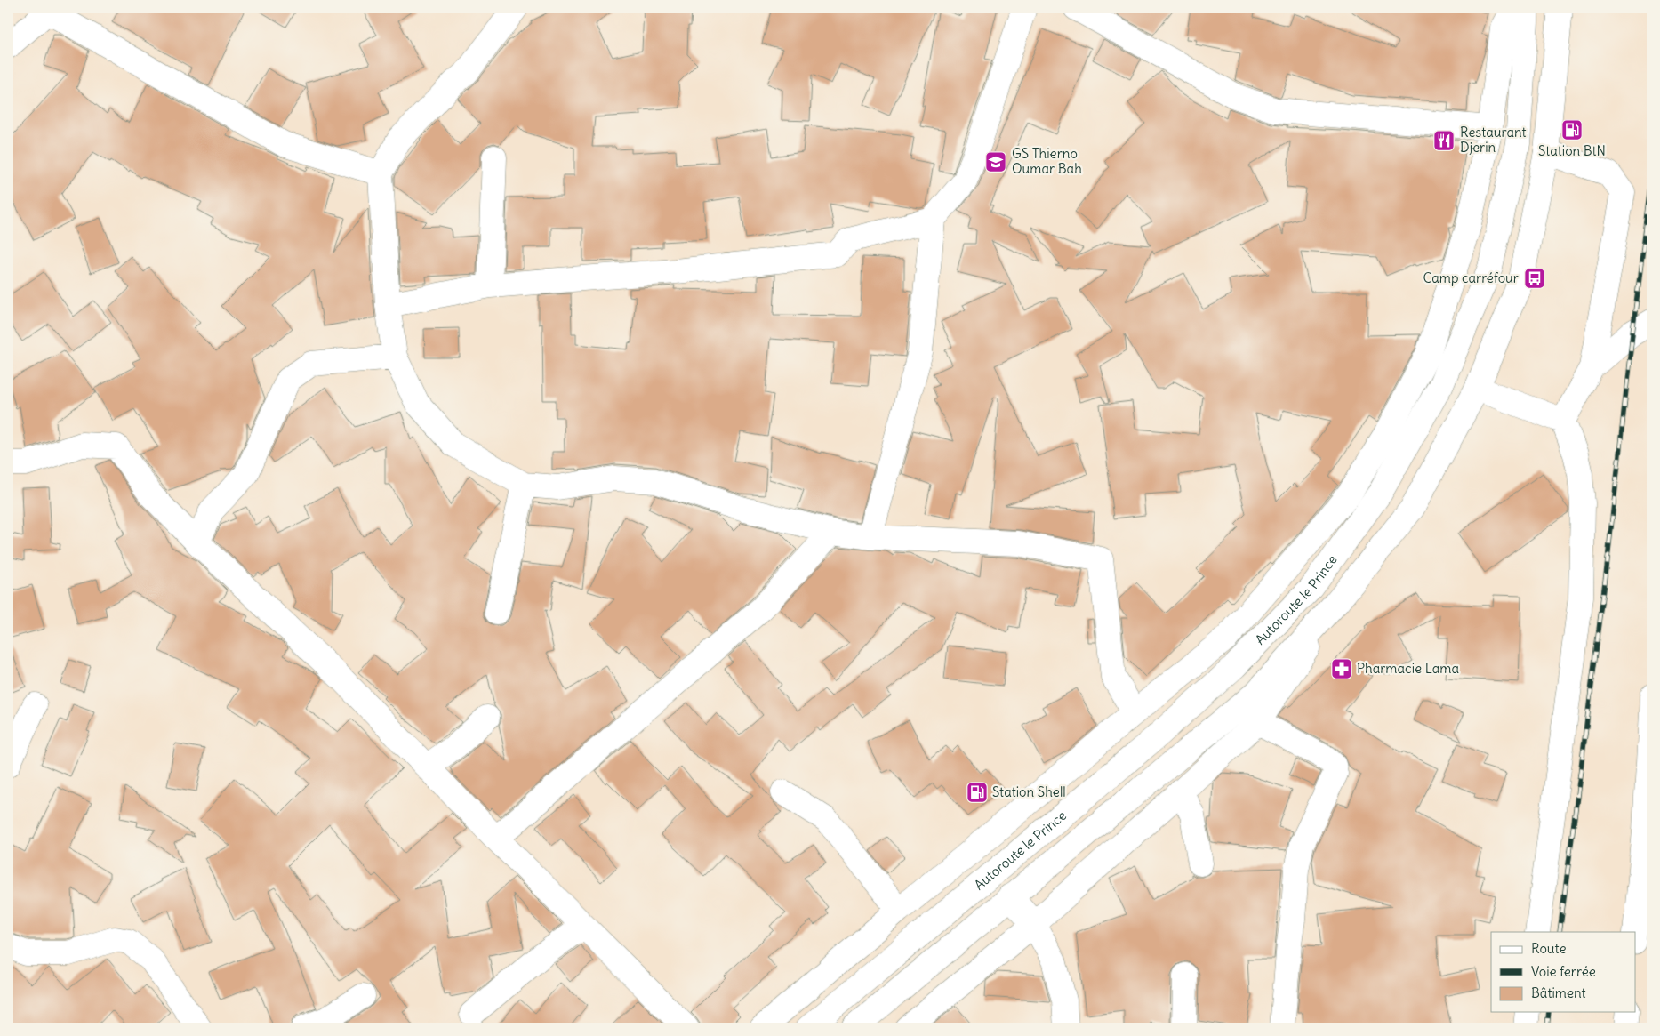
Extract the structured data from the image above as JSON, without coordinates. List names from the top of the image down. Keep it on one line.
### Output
{"streets":{"street":["Autoroute le Prince"]},"places":{"fuel station":["Station BtN","Station Shell"],"restaurant":["Restaurant Djerin"],"school or university":["GS Thierno Oumar Bah"],"bus stop":["Camp carréfour"],"pharmacy":["Pharmacie Lama"]},"legend":["Route","Voie ferrée","Bâtiment"]}
